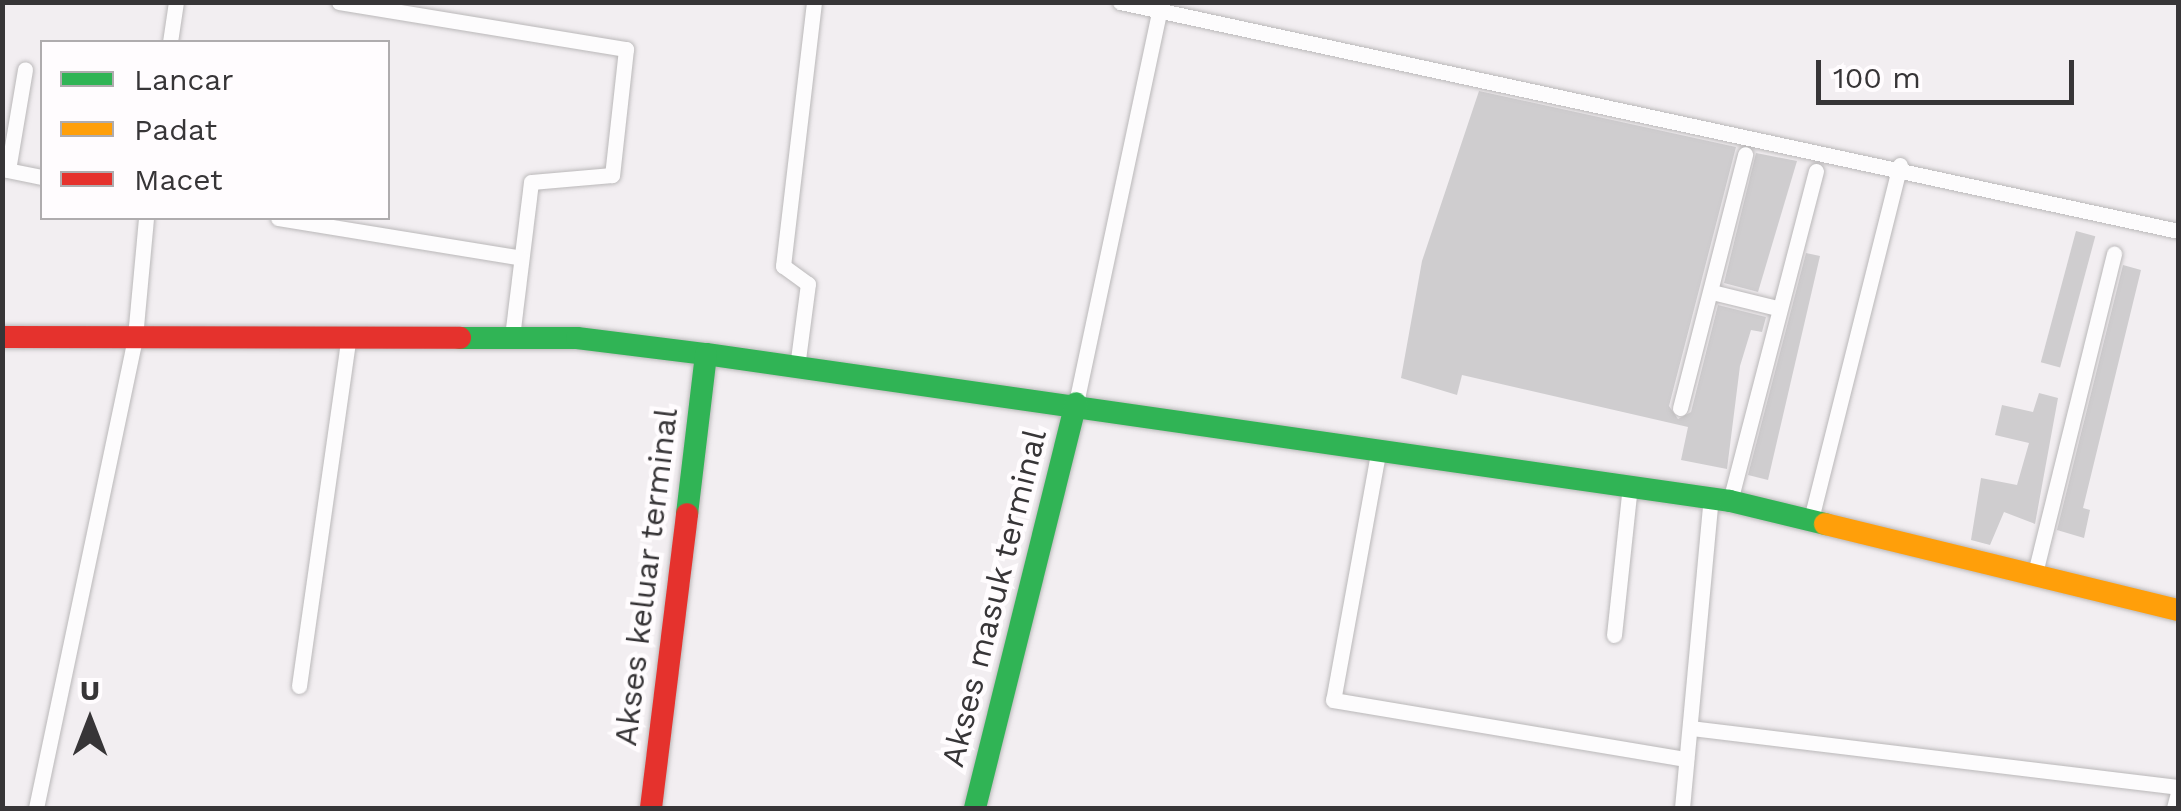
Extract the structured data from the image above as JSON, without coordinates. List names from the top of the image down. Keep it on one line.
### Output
{"streets":{"street":["Akses keluar terminal","Akses masuk terminal"]},"legend":["Lancar","Padat","Macet"],"scale_bar":"100 m","north":"top"}
